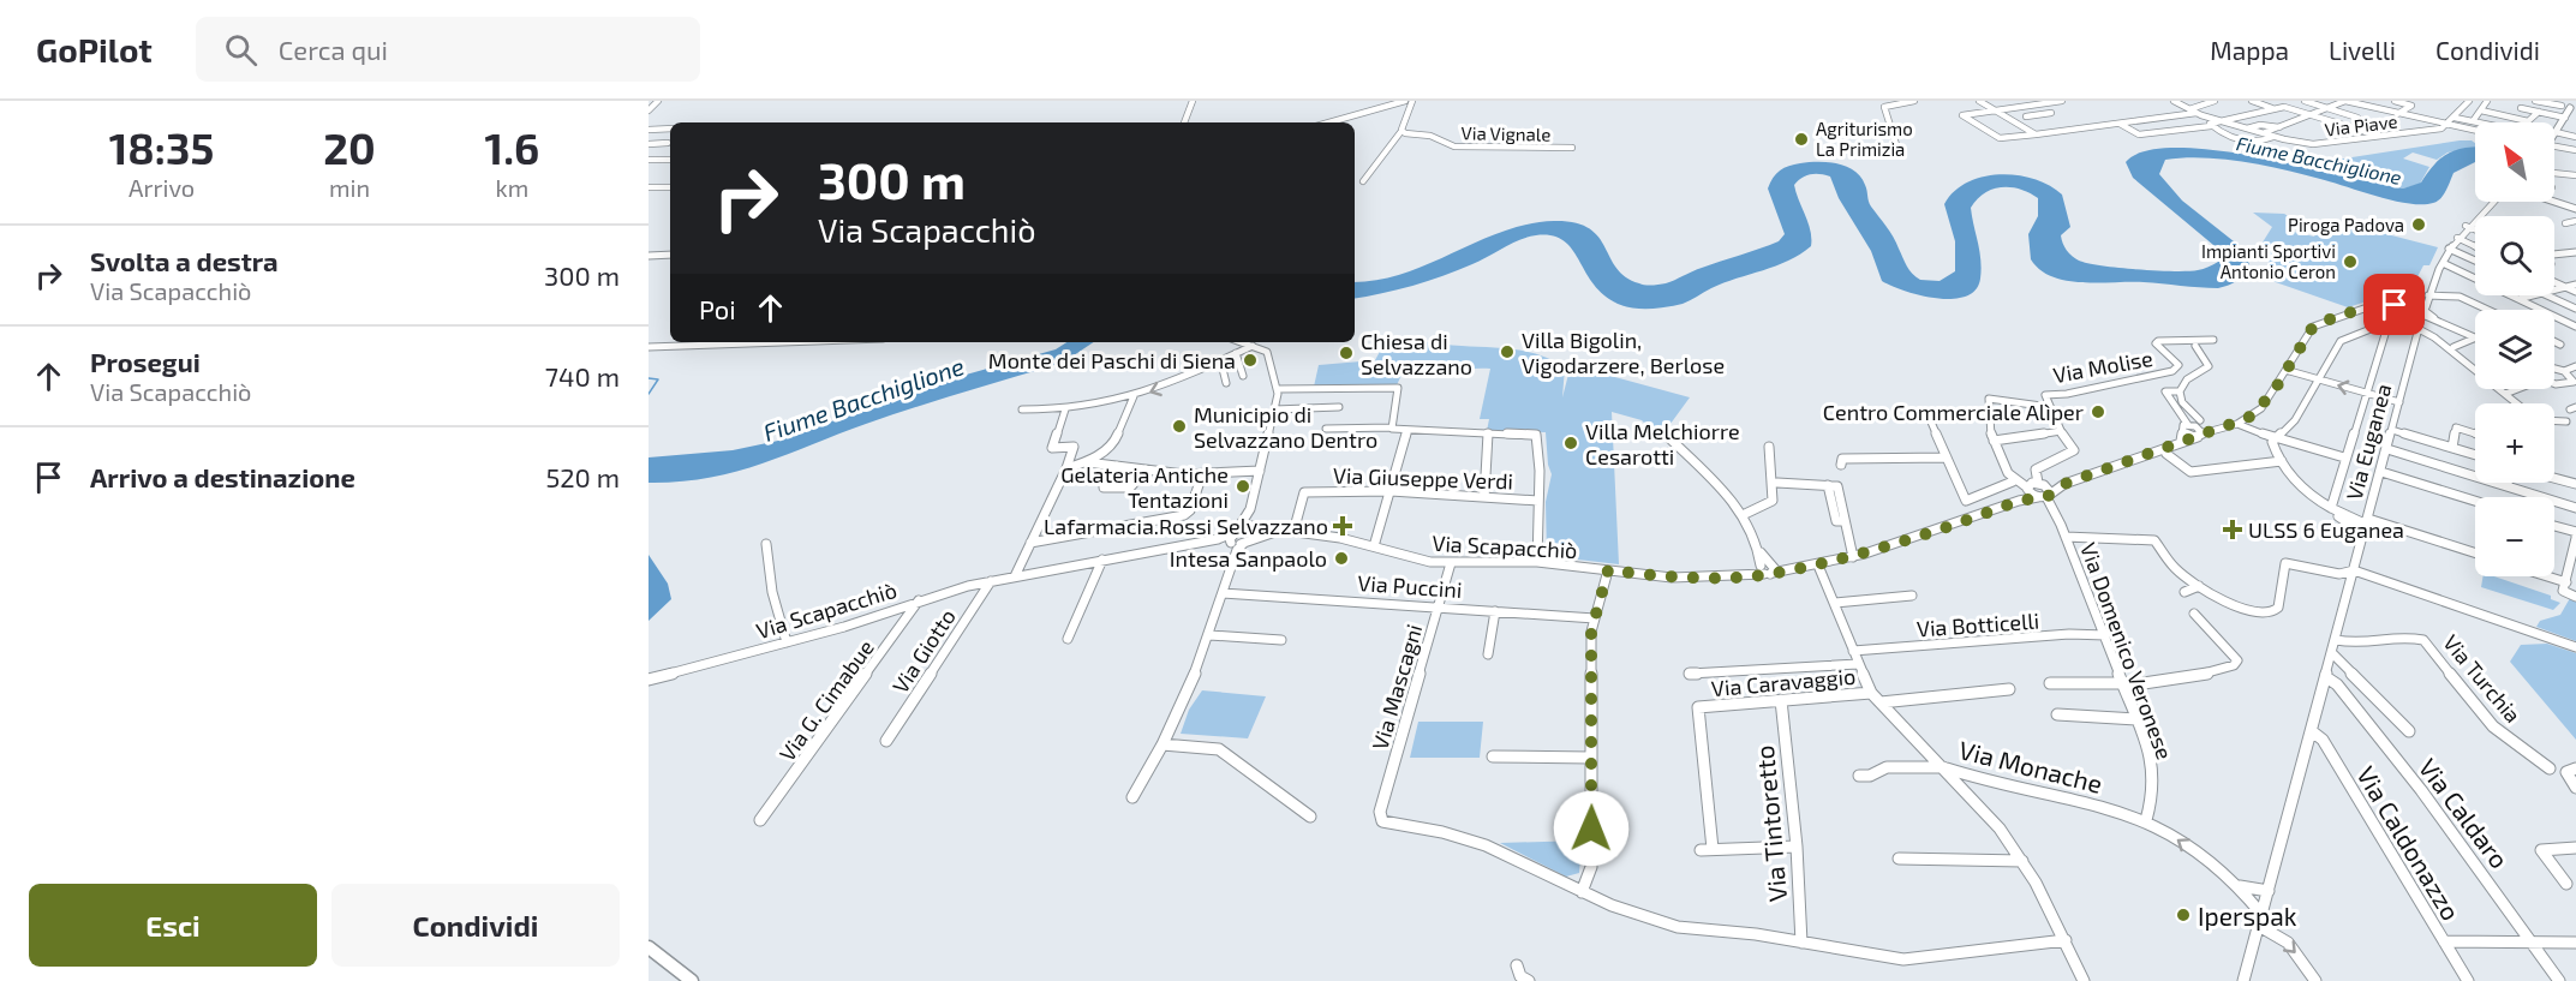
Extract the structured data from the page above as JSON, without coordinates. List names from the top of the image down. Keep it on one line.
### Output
{"streets":{"street":["Via Piave","Via Vignale","Via Molise","Via Euganea","Via Giuseppe Verdi","Via Scapacchiò","Via Puccini","Via Botticelli","Via Giotto","Via Domenico Veronese","Via Turchia","Via Caravaggio","Via Mascagni","Via G. Cimabue","Via Monache","Via Caldaro","Via Tintoretto","Via Caldonazzo"]},"crossings":[["Via Molise","Via Scapacchiò"],["Via Euganea","Via Turchia"],["Via Euganea","Via Monache"],["Via Euganea","Via Caldaro"],["Via Euganea","Via Caldonazzo"],["Via Giuseppe Verdi","Via Scapacchiò"],["Via Scapacchiò","Via Giotto"],["Via Scapacchiò","Via Domenico Veronese"],["Via Scapacchiò","Via Mascagni"],["Via Scapacchiò","Via G. Cimabue"],["Via Scapacchiò","Via Monache"],["Via Puccini","Via Mascagni"],["Via Botticelli","Via Domenico Veronese"],["Via Botticelli","Via Monache"],["Via Domenico Veronese","Via Monache"],["Via Caravaggio","Via Monache"],["Via Caravaggio","Via Tintoretto"]],"water":["Fiume Bacchiglione"],"places":{"other":["Agriturismo La Primizia","Piroga Padova","Impianti Sportivi Antonio Ceron","Villa Bigolin, Vigodarzere, Berlose","Chiesa di Selvazzano","Monte dei Paschi di Siena","Centro Commerciale Alìper","Municipio di Selvazzano Dentro","Villa Melchiorre Cesarotti","Gelateria Antiche Tentazioni","Intesa Sanpaolo","Iperspak"],"health":["Lafarmacia.Rossi Selvazzano","ULSS 6 Euganea"]},"north":"top left","page":{"header":"GoPilot","search":"Cerca qui","nav":["Mappa","Livelli","Condividi"],"eta":["18:35","Arrivo","20","min","1.6","km"],"map_buttons":["+","−"],"turn":["300 m","Via Scapacchiò"],"list":[{"name":"Svolta a destra","note":"Via Scapacchiò","value":"300 m"},{"name":"Prosegui","note":"Via Scapacchiò","value":"740 m"},{"name":"Arrivo a destinazione","value":"520 m"}],"then":"Poi","buttons":["Esci","Condividi"]}}
